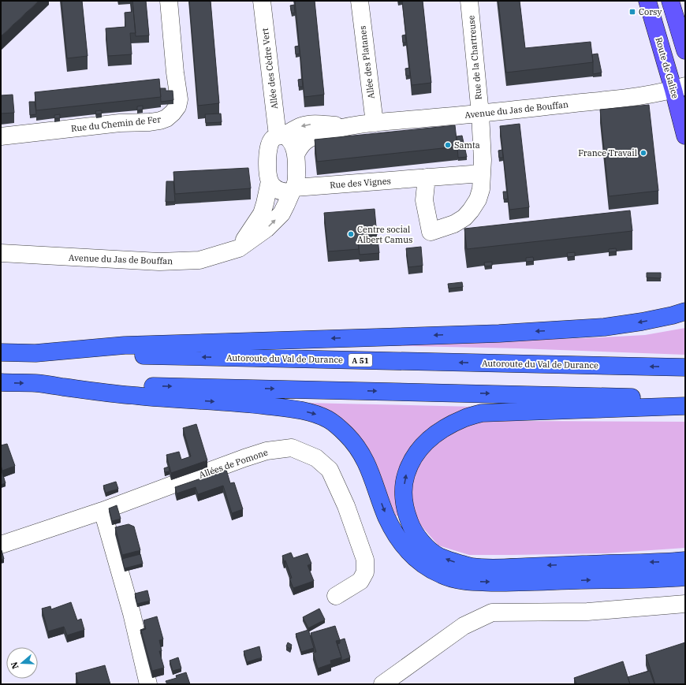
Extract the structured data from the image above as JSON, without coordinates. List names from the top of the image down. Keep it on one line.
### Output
{"streets":{"highway":["Autoroute du Val de Durance","A 51"],"main road":["Route de Galice"],"street":["Rue de la Chartreuse","Allée des Platanes","Allée des Cèdre Vert","Avenue du Jas de Bouffan","Rue du Chemin de Fer","Rue des Vignes","Allées de Pomone"]},"crossings":[["Rue de la Chartreuse","Avenue du Jas de Bouffan"],["Allée des Platanes","Avenue du Jas de Bouffan"],["Route de Galice","Avenue du Jas de Bouffan"],["Allée des Cèdre Vert","Avenue du Jas de Bouffan"],["Avenue du Jas de Bouffan","Rue des Vignes"]],"places":{"transit":["Corsy"],"other":["Samta","France Travail","Centre social Albert Camus"]},"north":"left"}
